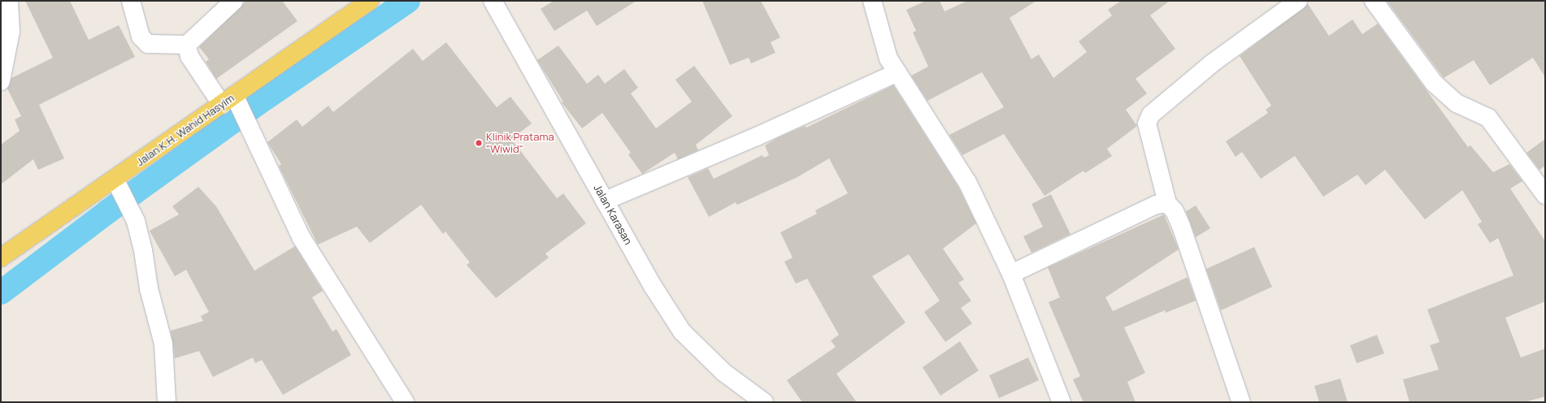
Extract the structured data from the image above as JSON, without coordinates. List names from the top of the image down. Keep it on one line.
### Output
{"streets":{"main road":["Jalan K.H. Wahid Hasyim"],"street":["Jalan Karasan"]},"places":["Klinik Pratama \"Wiwid\""]}
